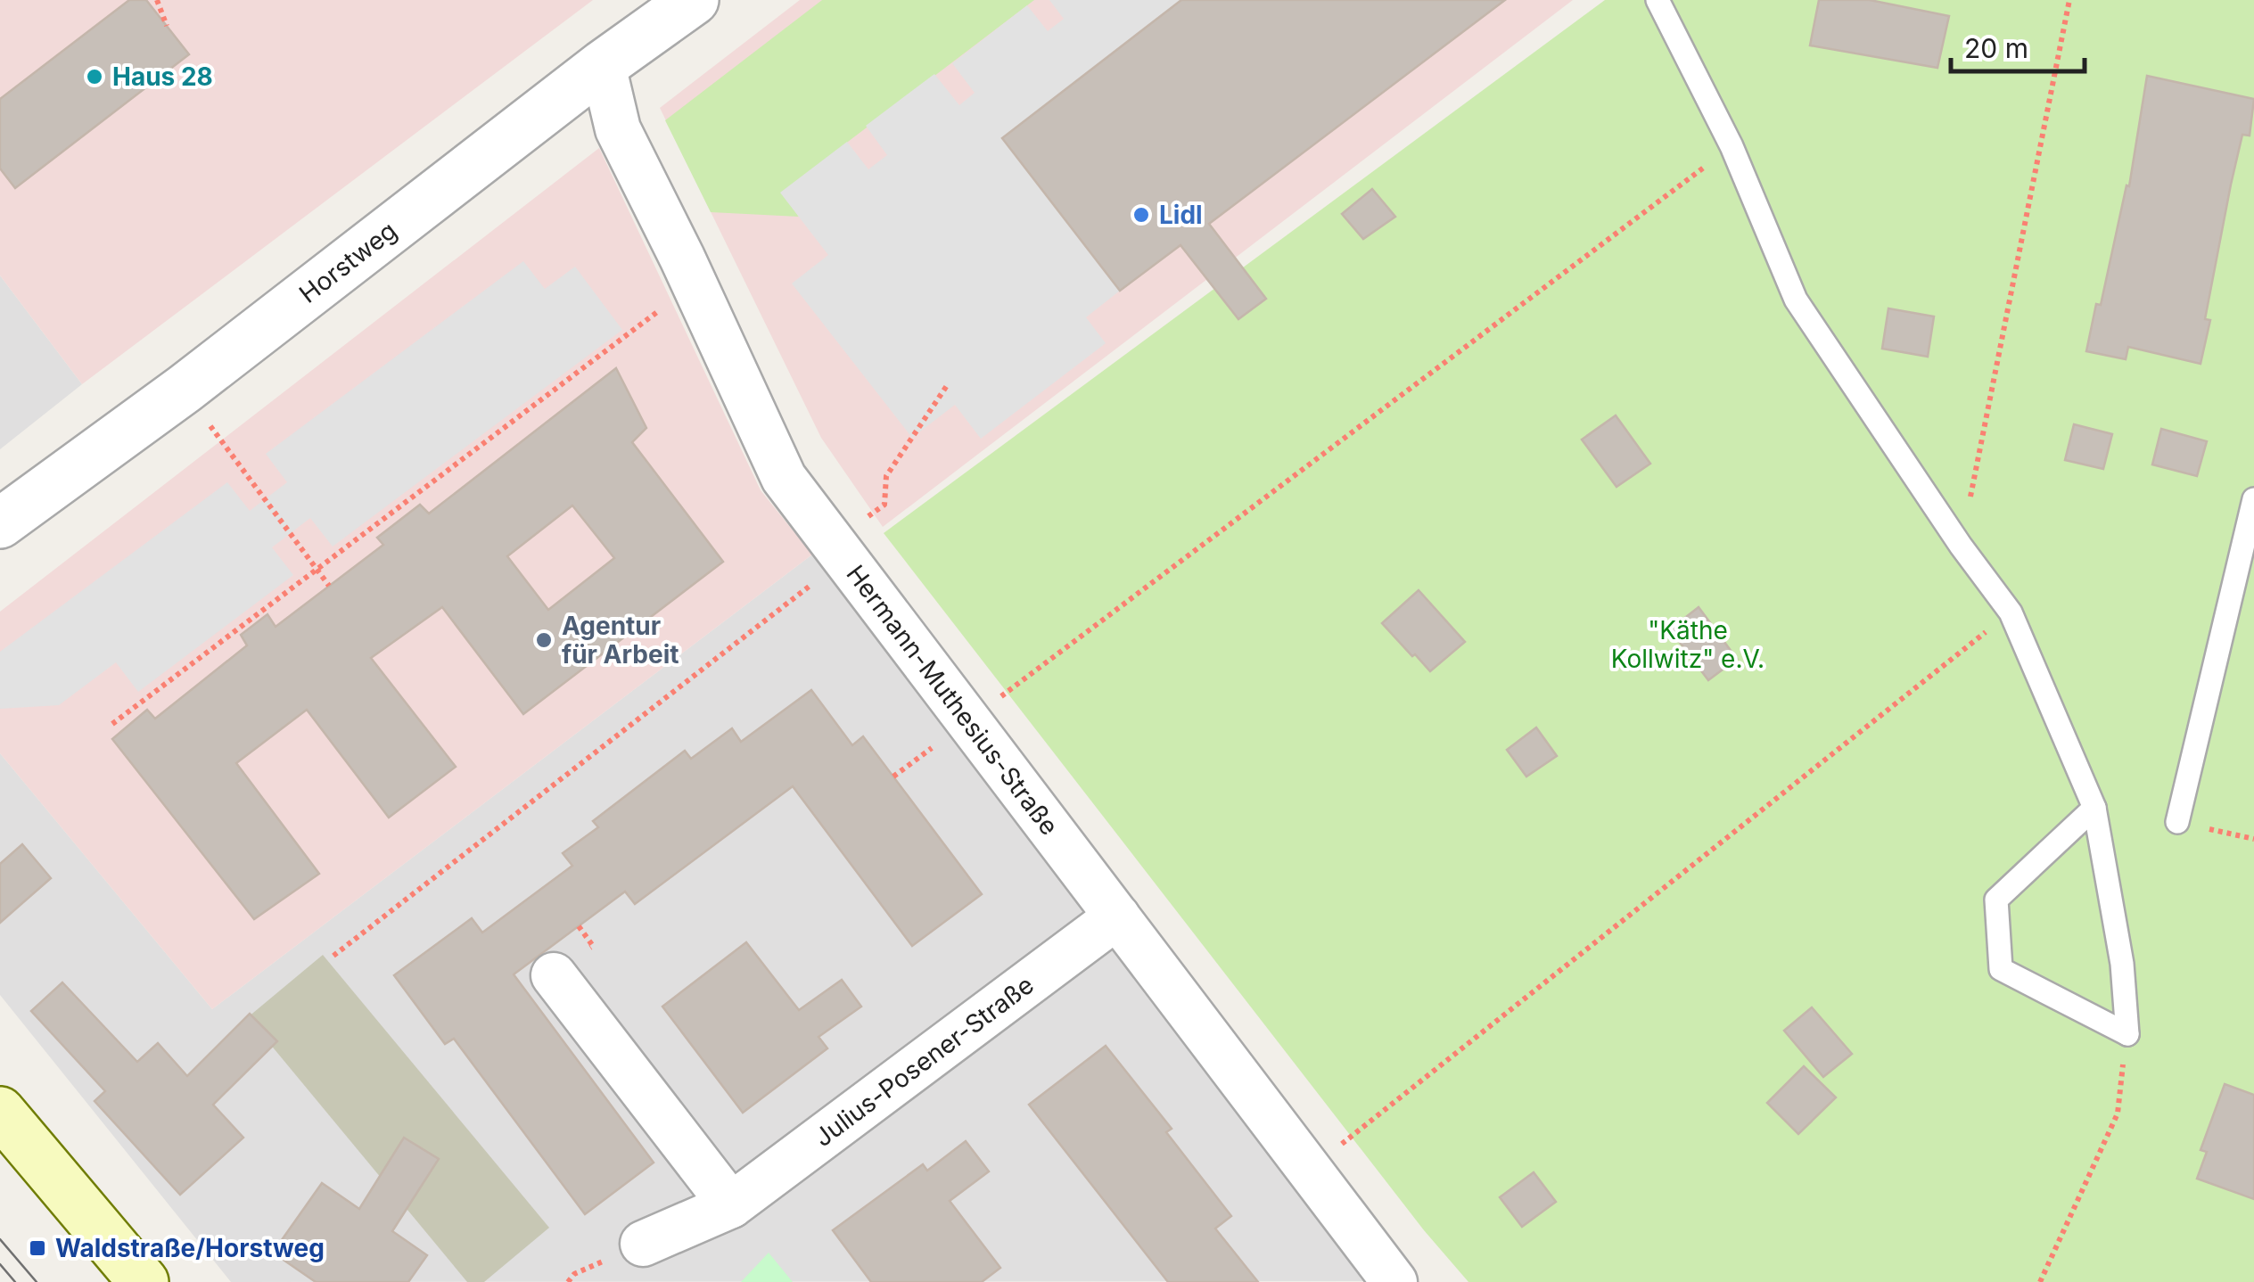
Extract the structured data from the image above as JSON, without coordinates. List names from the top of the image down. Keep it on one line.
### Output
{"streets":{"street":["Horstweg","Hermann-Muthesius-Straße","Julius-Posener-Straße"]},"crossings":[["Horstweg","Hermann-Muthesius-Straße"],["Hermann-Muthesius-Straße","Julius-Posener-Straße"]],"parks":["\"Käthe Kollwitz\" e.V."],"places":{"other":["Haus 28","Lidl","Agentur für Arbeit"],"transit":["Waldstraße/Horstweg"]},"scale_bar":"20 m"}
